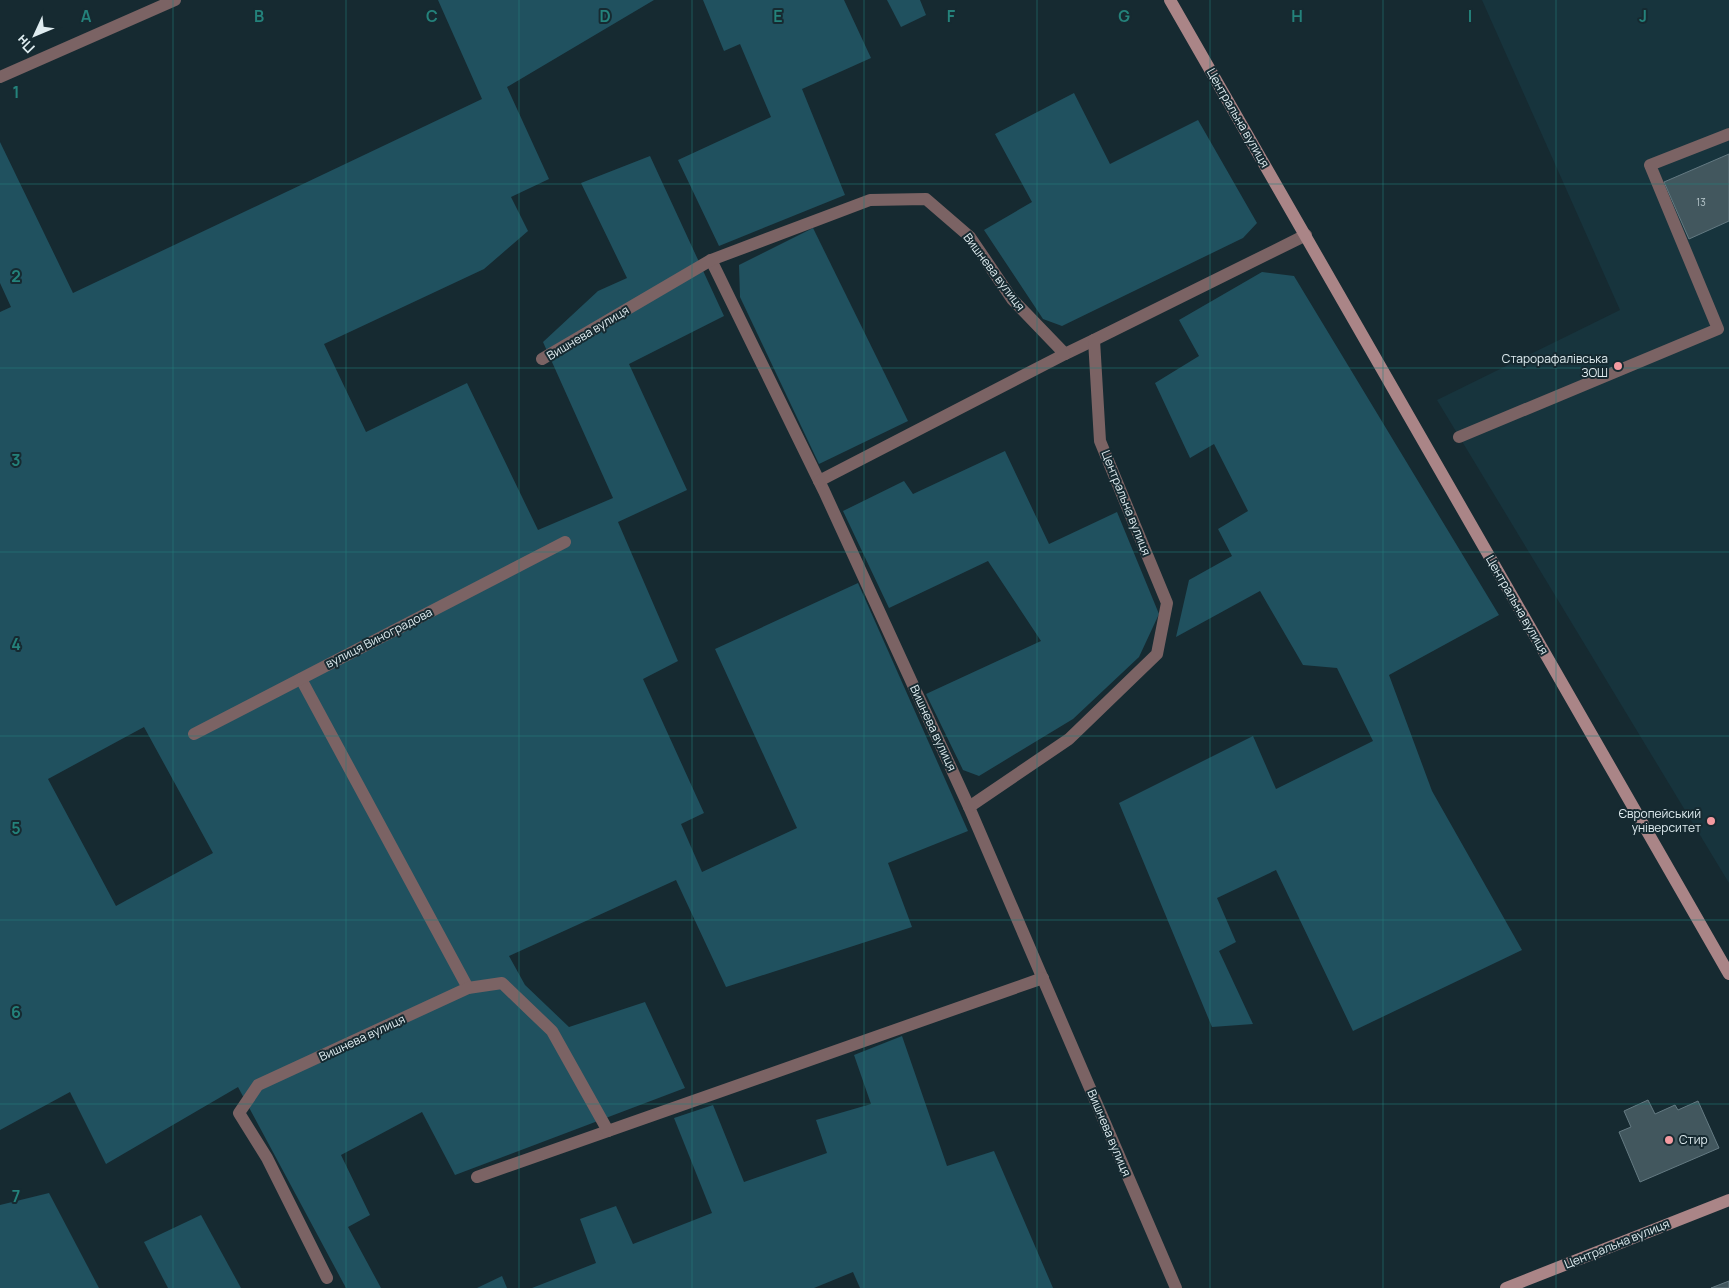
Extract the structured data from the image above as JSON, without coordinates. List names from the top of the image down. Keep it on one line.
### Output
{"streets":{"main road":["Центральна вулиця"],"street":["Вишнева вулиця","вулиця Виноградова"]},"crossings":[["Центральна вулиця","Вишнева вулиця"]],"places":["Старорафалівська ЗОШ","Європейський університет","Стир"],"house_numbers":["13"],"north":"bottom left","grid":{"columns":["A","B","C","D","E","F","G","H","I","J"],"rows":["1","2","3","4","5","6","7"]}}
